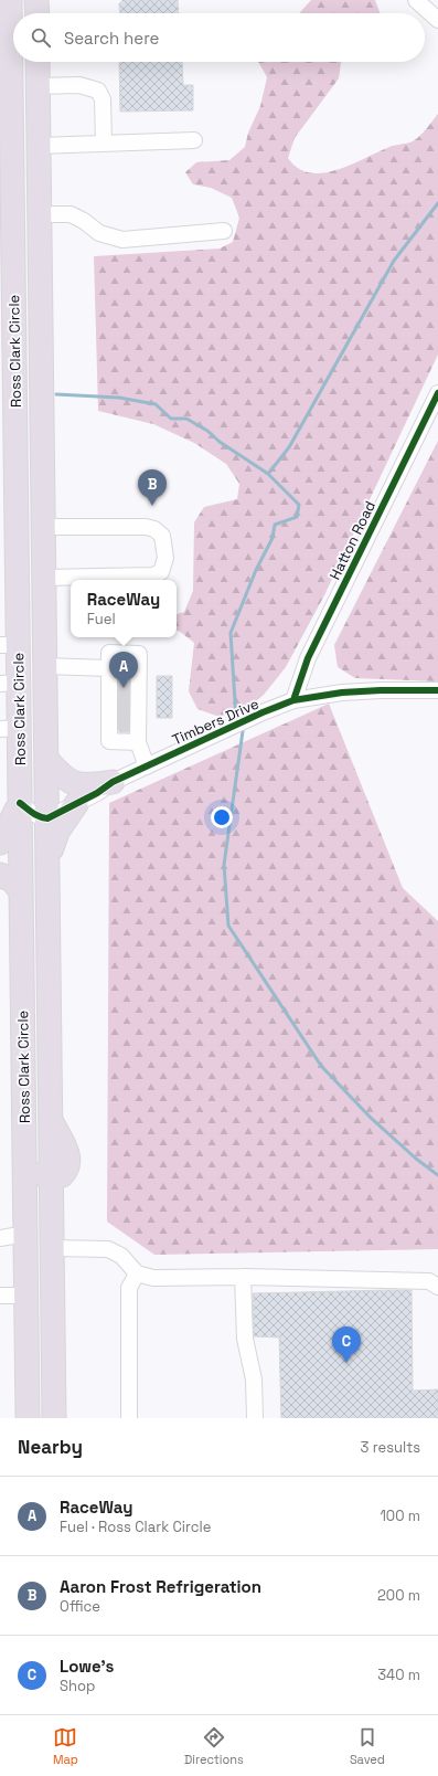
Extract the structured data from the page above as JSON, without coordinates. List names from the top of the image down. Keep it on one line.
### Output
{"streets":{"highway":["Ross Clark Circle"],"street":["Hatton Road","Timbers Drive"]},"crossings":[["Ross Clark Circle","Timbers Drive"],["Hatton Road","Timbers Drive"]],"page":{"search":"Search here","pins":["B","A","C"],"popup":["RaceWay","Fuel"],"heading":["Nearby","3 results"],"list":[{"mark":"A","name":"RaceWay","note":"Fuel · Ross Clark Circle","value":"100 m"},{"mark":"B","name":"Aaron Frost Refrigeration","note":"Office","value":"200 m"},{"mark":"C","name":"Lowe's","note":"Shop","value":"340 m"}],"nav":["Map","Directions","Saved"]}}
